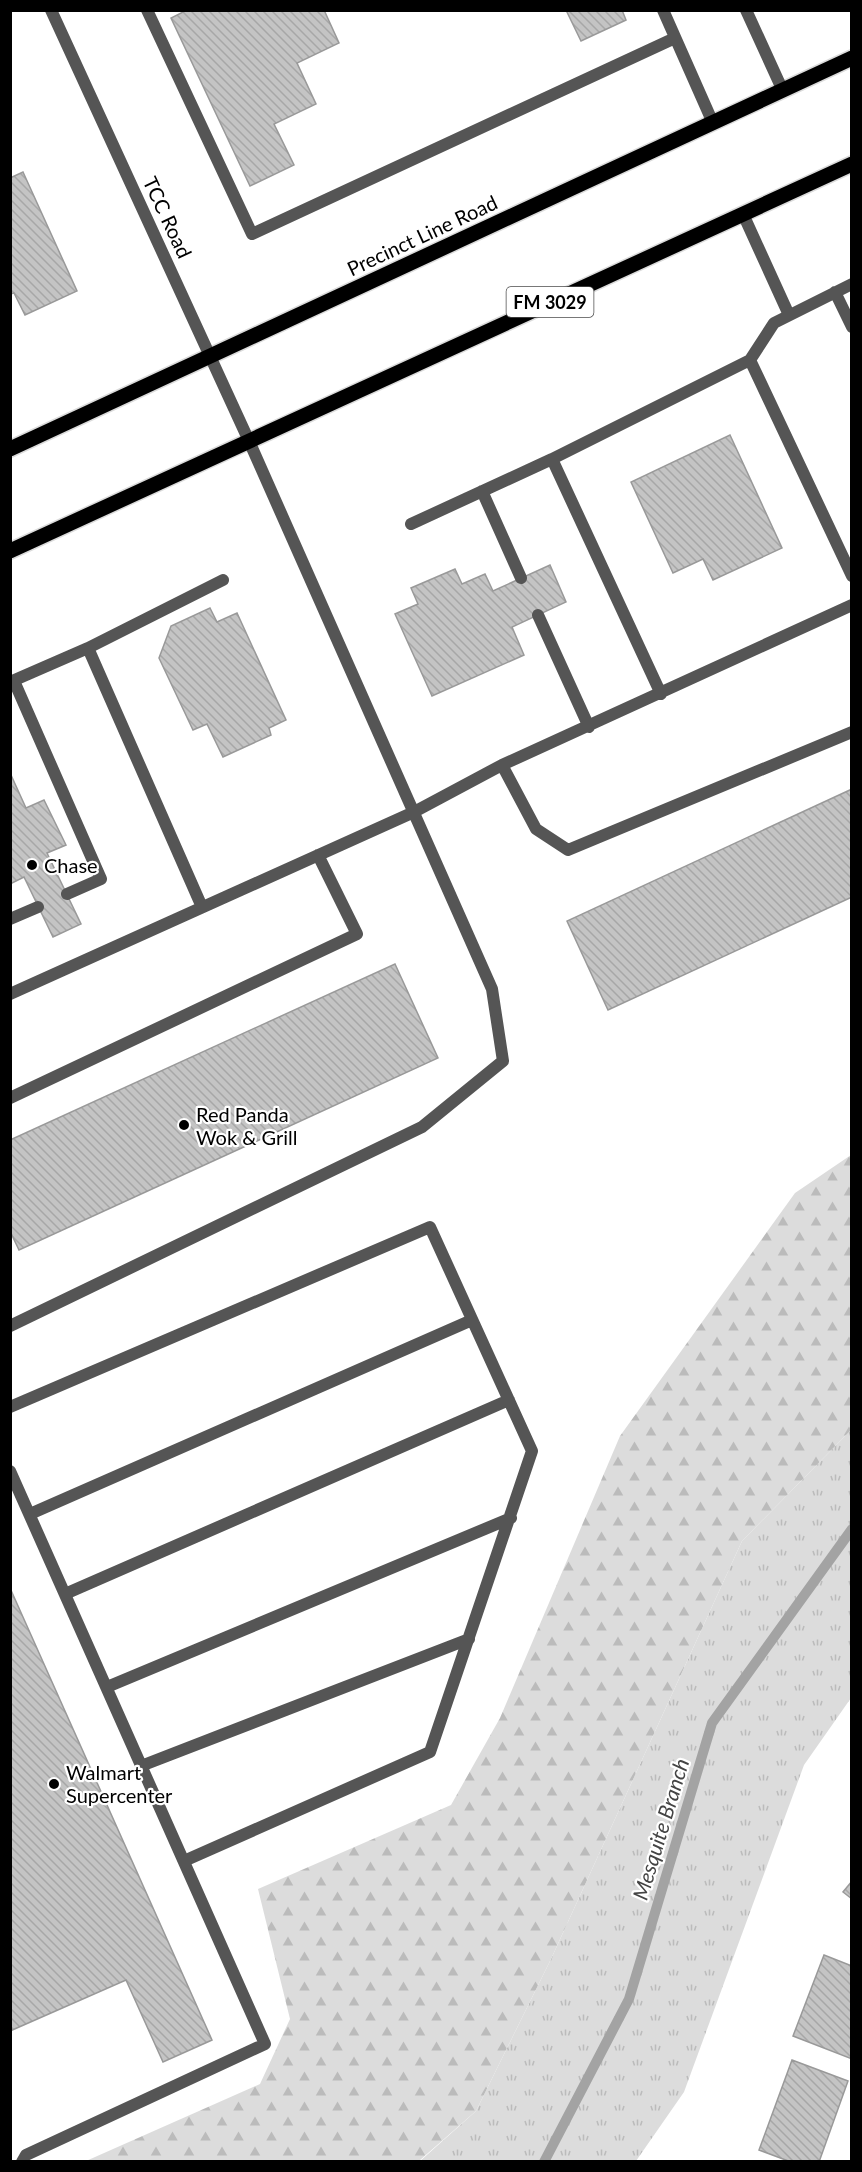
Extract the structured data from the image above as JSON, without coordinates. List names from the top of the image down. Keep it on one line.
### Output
{"streets":{"main road":["Precinct Line Road","FM 3029"],"street":["TCC Road"]},"crossings":[["TCC Road","Precinct Line Road"],["TCC Road","FM 3029"]],"water":["Mesquite Branch"],"places":["Chase","Red Panda Wok & Grill","Walmart Supercenter"]}
